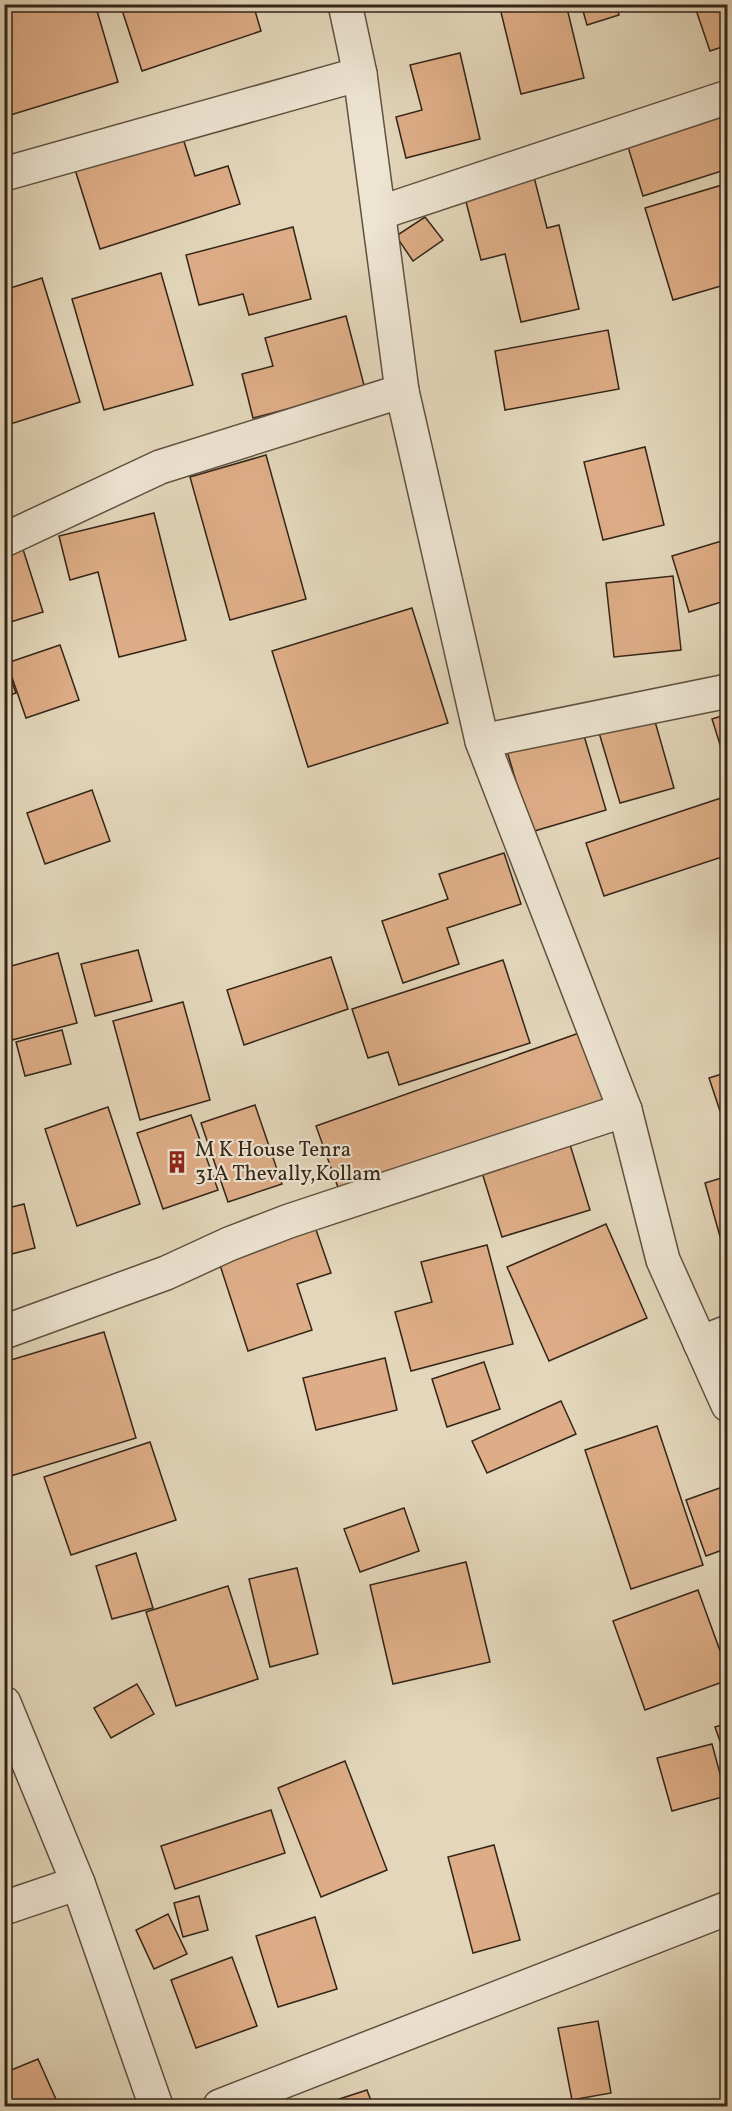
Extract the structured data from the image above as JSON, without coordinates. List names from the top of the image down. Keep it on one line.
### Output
{"places":{"building":["M K House Tenra 31A Thevally,Kollam"]}}
